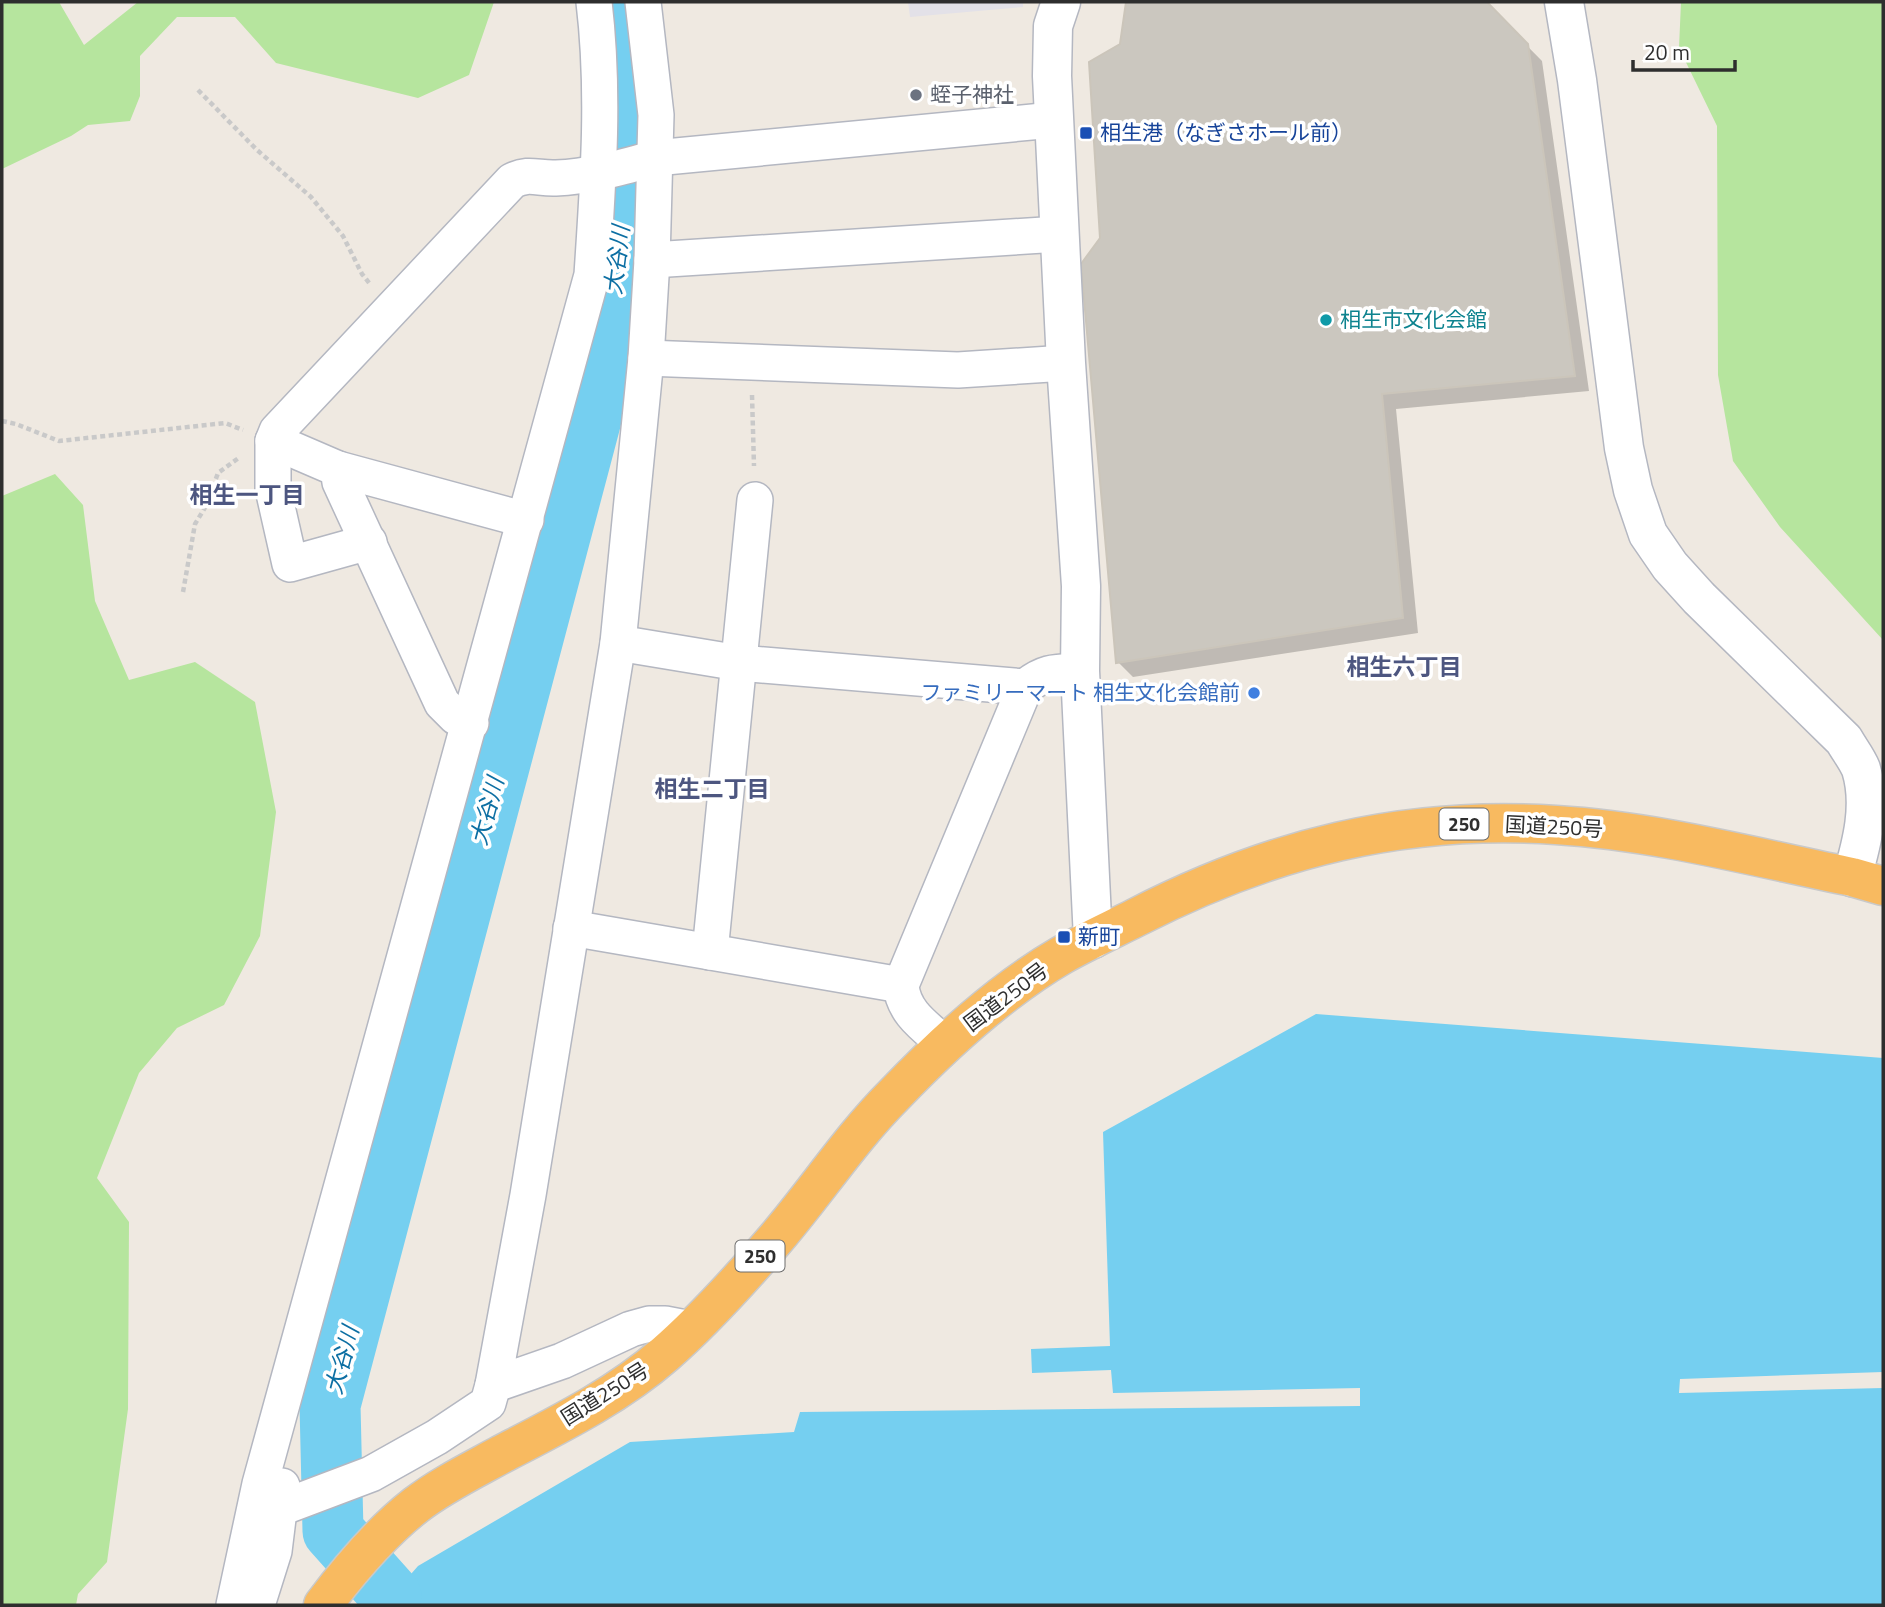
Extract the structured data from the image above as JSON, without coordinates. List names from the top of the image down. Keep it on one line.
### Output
{"streets":{"highway":["250","国道250号"]},"districts":["相生一丁目","相生六丁目","相生二丁目"],"water":["大谷川"],"places":{"other":["蛭子神社","相生市文化会館","ファミリーマート 相生文化会館前"],"transit":["相生港（なぎさホール前）","新町"]},"scale_bar":"20 m"}
